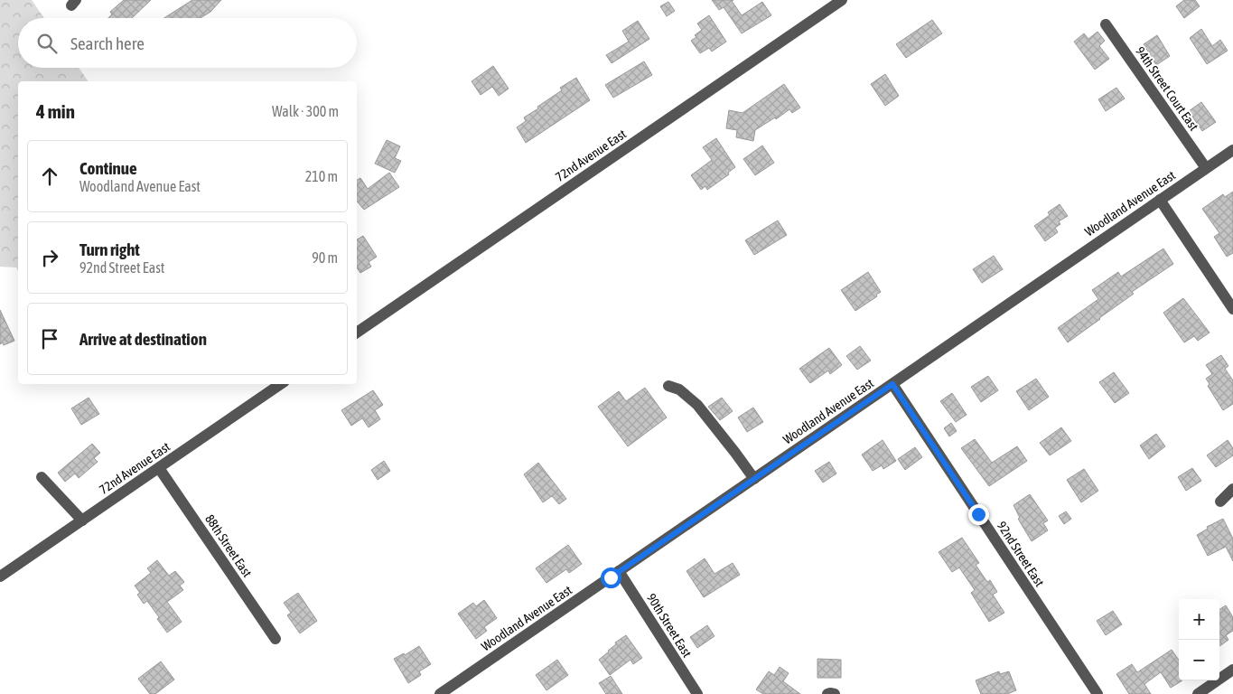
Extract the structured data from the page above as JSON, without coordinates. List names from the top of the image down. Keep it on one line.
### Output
{"streets":{"street":["94th Street Court East","72nd Avenue East","Woodland Avenue East","88th Street East","92nd Street East","90th Street East"]},"crossings":[["94th Street Court East","Woodland Avenue East"],["72nd Avenue East","88th Street East"],["Woodland Avenue East","92nd Street East"],["Woodland Avenue East","90th Street East"]],"page":{"search":"Search here","heading":["4 min","Walk · 300 m"],"list":[["Continue","Woodland Avenue East","210 m"],["Turn right","92nd Street East","90 m"],"Arrive at destination"],"map_buttons":["+","−"]}}
